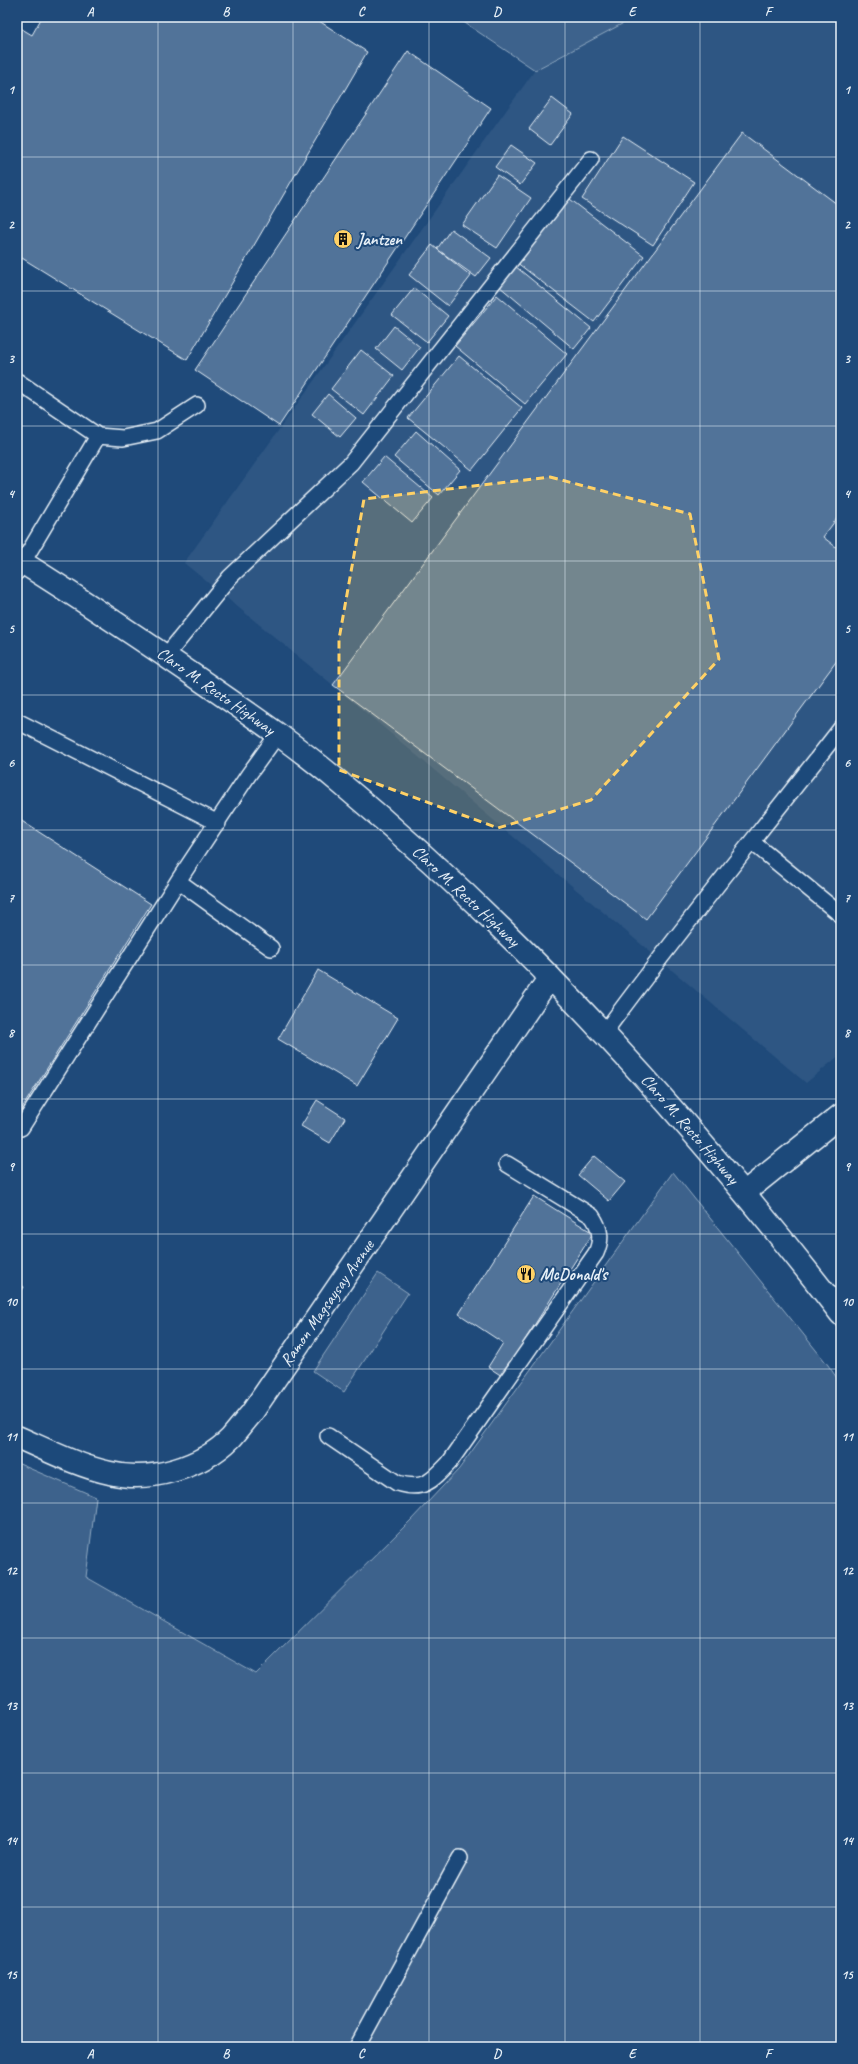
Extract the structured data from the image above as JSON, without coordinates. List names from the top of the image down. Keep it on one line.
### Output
{"streets":{"main road":["Claro M. Recto Highway","Ramon Magsaysay Avenue"]},"crossings":[["Claro M. Recto Highway","Ramon Magsaysay Avenue"]],"places":{"building":["Jantzen"],"restaurant":["McDonald's"]},"grid":{"columns":["A","B","C","D","E","F"],"rows":["1","2","3","4","5","6","7","8","9","10","11","12","13","14","15"]}}
